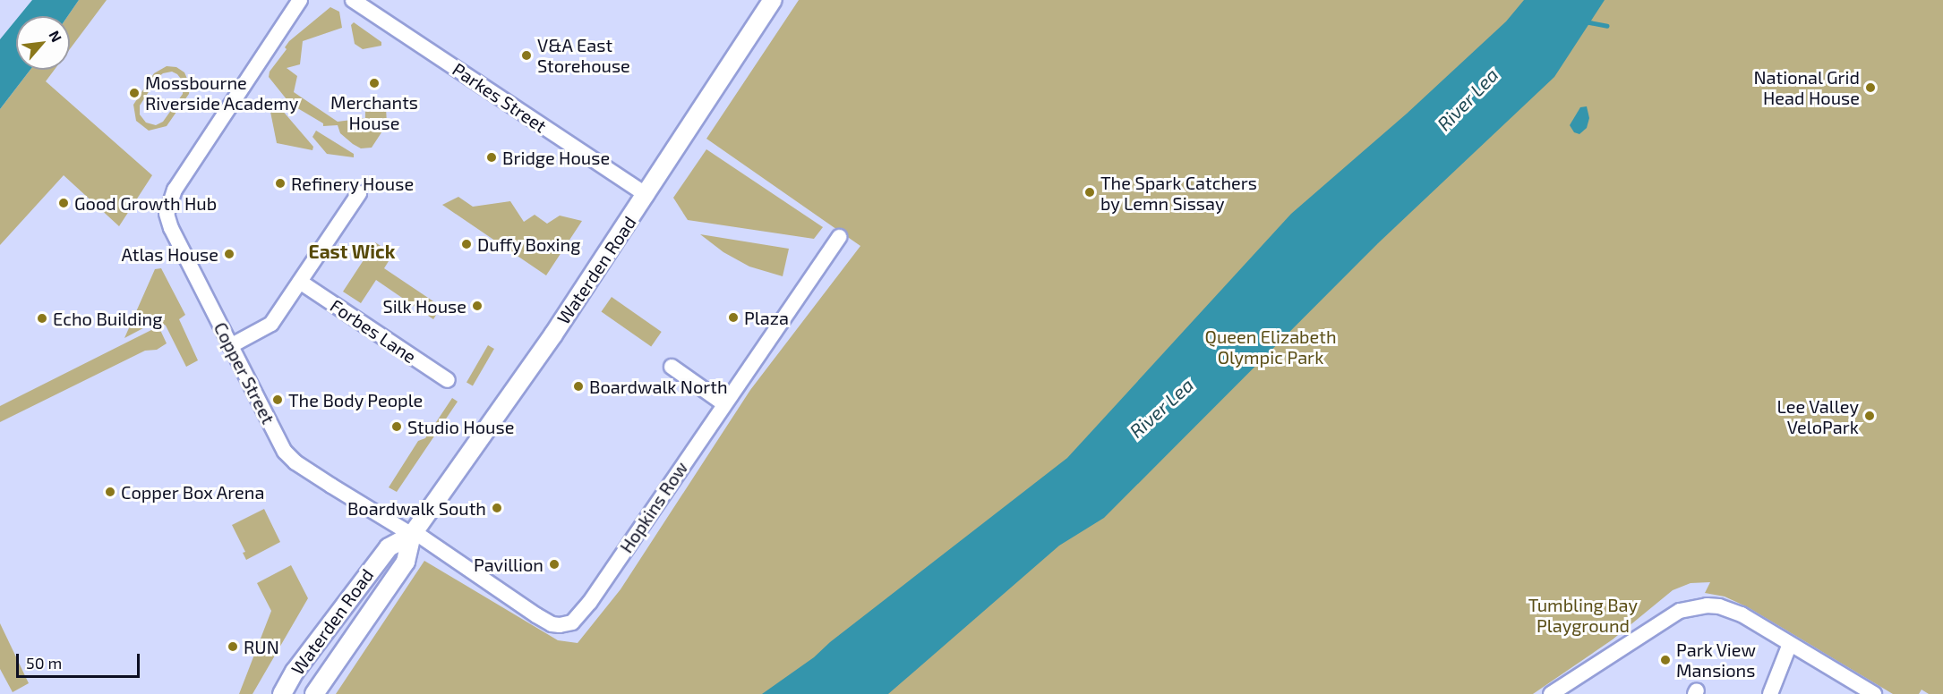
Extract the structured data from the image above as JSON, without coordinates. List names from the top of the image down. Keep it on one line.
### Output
{"streets":{"street":["Parkes Street","Waterden Road","Forbes Lane","Copper Street","Hopkins Row"]},"crossings":[["Parkes Street","Waterden Road"],["Waterden Road","Copper Street"],["Waterden Road","Hopkins Row"],["Copper Street","Hopkins Row"]],"districts":["East Wick"],"water":["River Lea"],"parks":["Queen Elizabeth Olympic Park","Tumbling Bay Playground"],"places":["V&A East Storehouse","Merchants House","National Grid Head House","Mossbourne Riverside Academy","Bridge House","Refinery House","The Spark Catchers by Lemn Sissay","Good Growth Hub","Duffy Boxing","Atlas House","Silk House","Plaza","Echo Building","Boardwalk North","The Body People","Lee Valley VeloPark","Studio House","Copper Box Arena","Boardwalk South","Pavillion","RUN","Park View Mansions"],"scale_bar":"50 m","north":"top right"}
